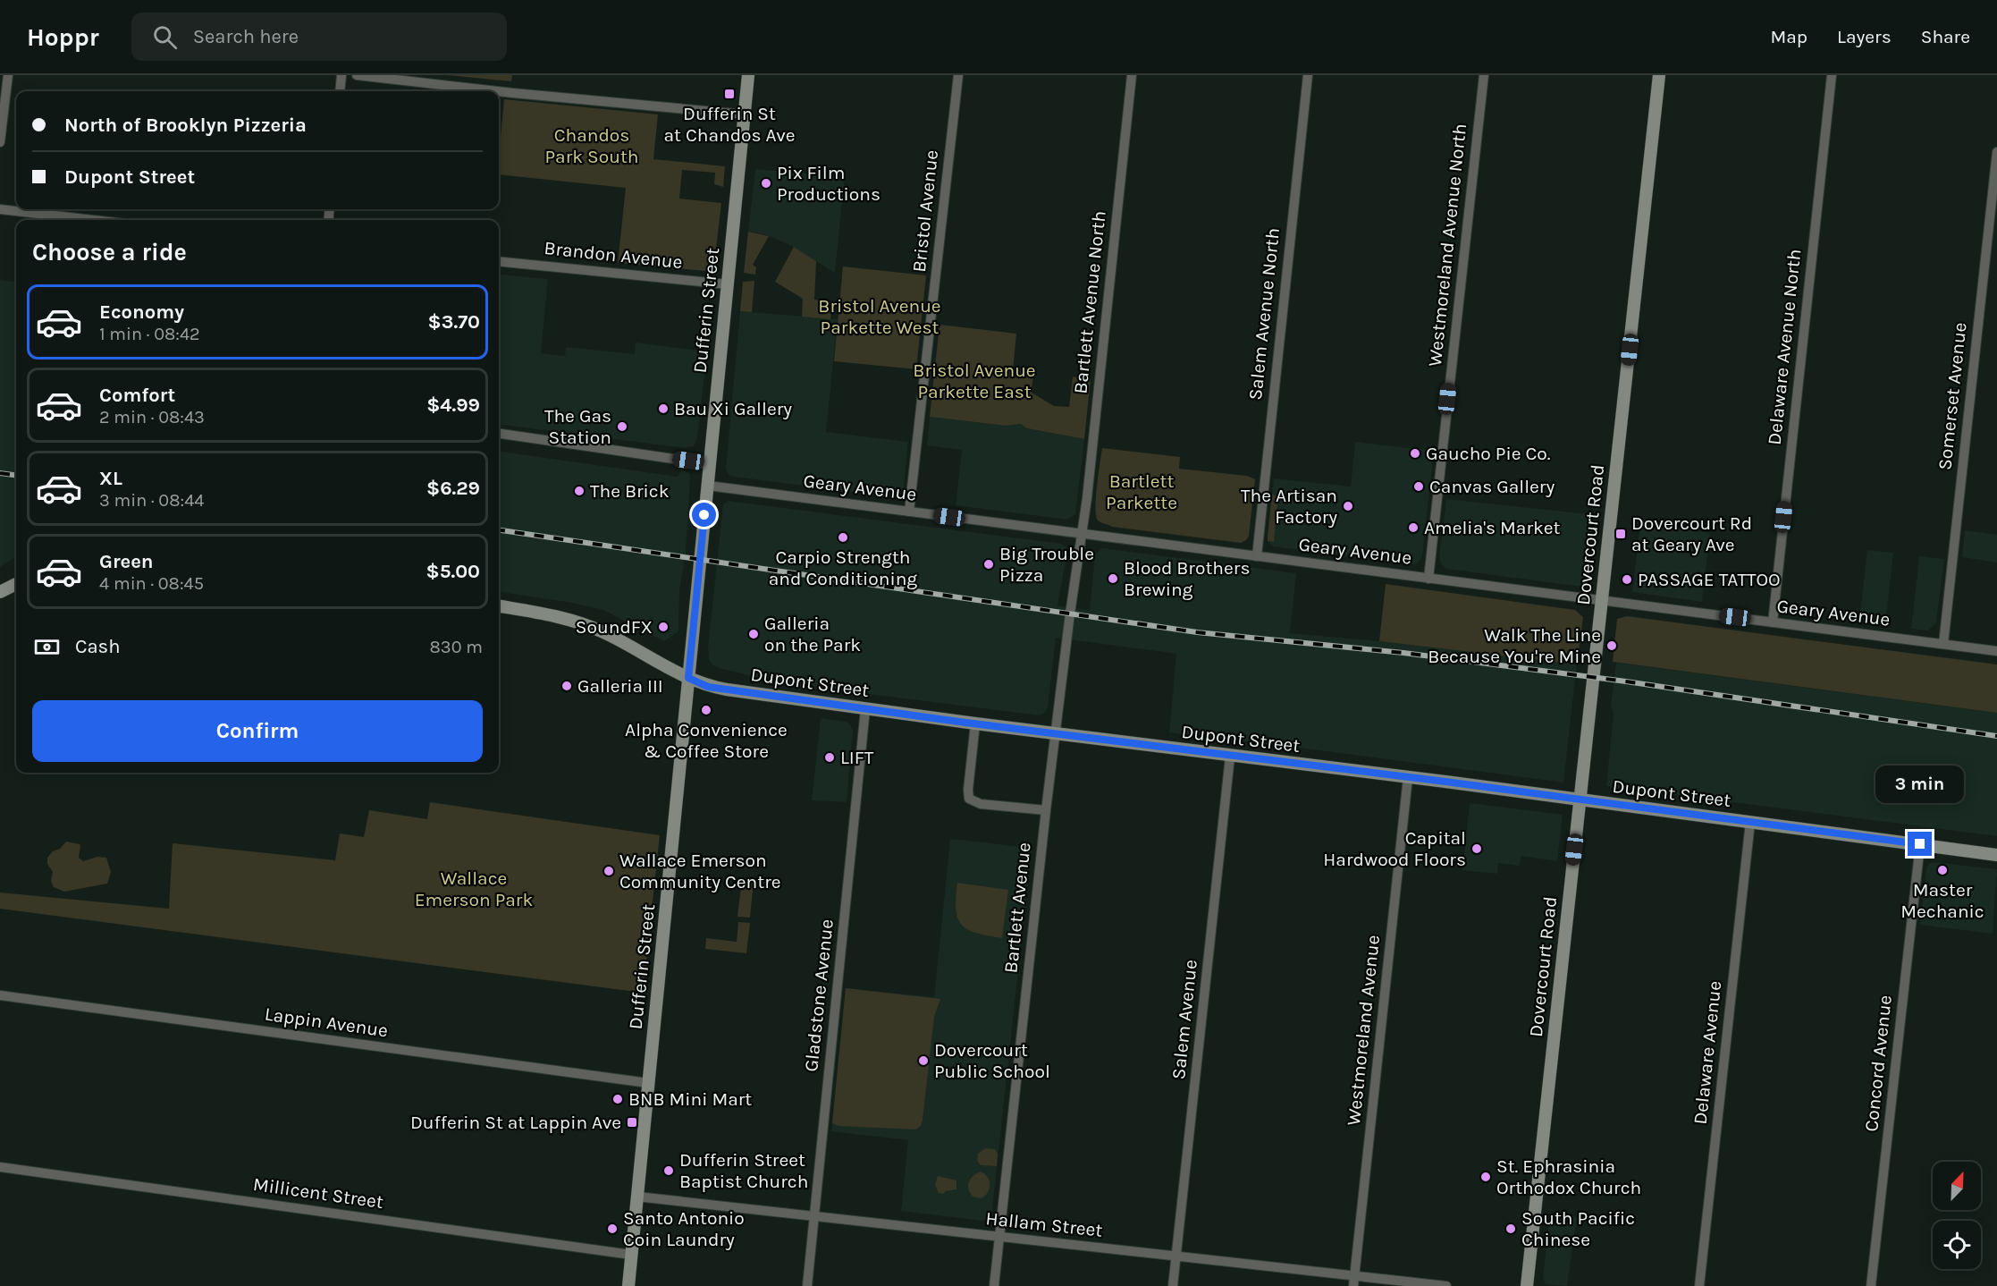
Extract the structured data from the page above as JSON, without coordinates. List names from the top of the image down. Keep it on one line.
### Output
{"streets":{"main road":["Dufferin Street","Dovercourt Road","Dupont Street"],"street":["Bristol Avenue","Westmoreland Avenue North","Brandon Avenue","Bartlett Avenue North","Salem Avenue North","Delaware Avenue North","Somerset Avenue","Geary Avenue","Bartlett Avenue","Gladstone Avenue","Salem Avenue","Lappin Avenue","Westmoreland Avenue","Delaware Avenue","Concord Avenue","Millicent Street","Hallam Street"]},"crossings":[["Bristol Avenue","Geary Avenue"],["Westmoreland Avenue North","Geary Avenue"],["Brandon Avenue","Dufferin Street"],["Bartlett Avenue North","Geary Avenue"],["Bartlett Avenue North","Bartlett Avenue"],["Dufferin Street","Geary Avenue"],["Dufferin Street","Dupont Street"],["Dufferin Street","Lappin Avenue"],["Dufferin Street","Millicent Street"],["Dufferin Street","Hallam Street"],["Salem Avenue North","Geary Avenue"],["Delaware Avenue North","Geary Avenue"],["Somerset Avenue","Geary Avenue"],["Geary Avenue","Dovercourt Road"],["Geary Avenue","Bartlett Avenue"],["Dovercourt Road","Dupont Street"],["Dupont Street","Bartlett Avenue"],["Dupont Street","Gladstone Avenue"],["Dupont Street","Salem Avenue"],["Dupont Street","Westmoreland Avenue"],["Dupont Street","Delaware Avenue"],["Dupont Street","Concord Avenue"],["Bartlett Avenue","Hallam Street"],["Gladstone Avenue","Hallam Street"],["Salem Avenue","Hallam Street"],["Westmoreland Avenue","Hallam Street"]],"parks":["Chandos Park South","Bristol Avenue Parkette West","Bristol Avenue Parkette East","Bartlett Parkette","Wallace Emerson Park"],"places":{"transit":["Dufferin St at Chandos Ave","Dovercourt Rd at Geary Ave","Dufferin St at Lappin Ave"],"other":["Pix Film Productions","Bau Xi Gallery","The Gas Station","Gaucho Pie Co.","Canvas Gallery","The Brick","The Artisan Factory","Amelia's Market","Carpio Strength and Conditioning","Big Trouble Pizza","Blood Brothers Brewing","PASSAGE TATTOO","SoundFX","Galleria on the Park","Walk The Line Because You're Mine","Galleria III","Alpha Convenience & Coffee Store","LIFT","Capital Hardwood Floors","Master Mechanic","Wallace Emerson Community Centre","Dovercourt Public School","BNB Mini Mart","Dufferin Street Baptist Church","St. Ephrasinia Orthodox Church","Santo Antonio Coin Laundry","South Pacific Chinese"]},"north":"top right","page":{"header":"Hoppr","search":"Search here","nav":["Map","Layers","Share"],"banner":["North of Brooklyn Pizzeria","Dupont Street"],"heading":"Choose a ride","list":[{"name":"Economy","note":"1 min · 08:42","value":"$3.70"},{"name":"Comfort","note":"2 min · 08:43","value":"$4.99"},{"name":"XL","note":"3 min · 08:44","value":"$6.29"},{"name":"Green","note":"4 min · 08:45","value":"$5.00"}],"pay":["Cash","830 m"],"buttons":"Confirm","bubble":"3 min"}}
